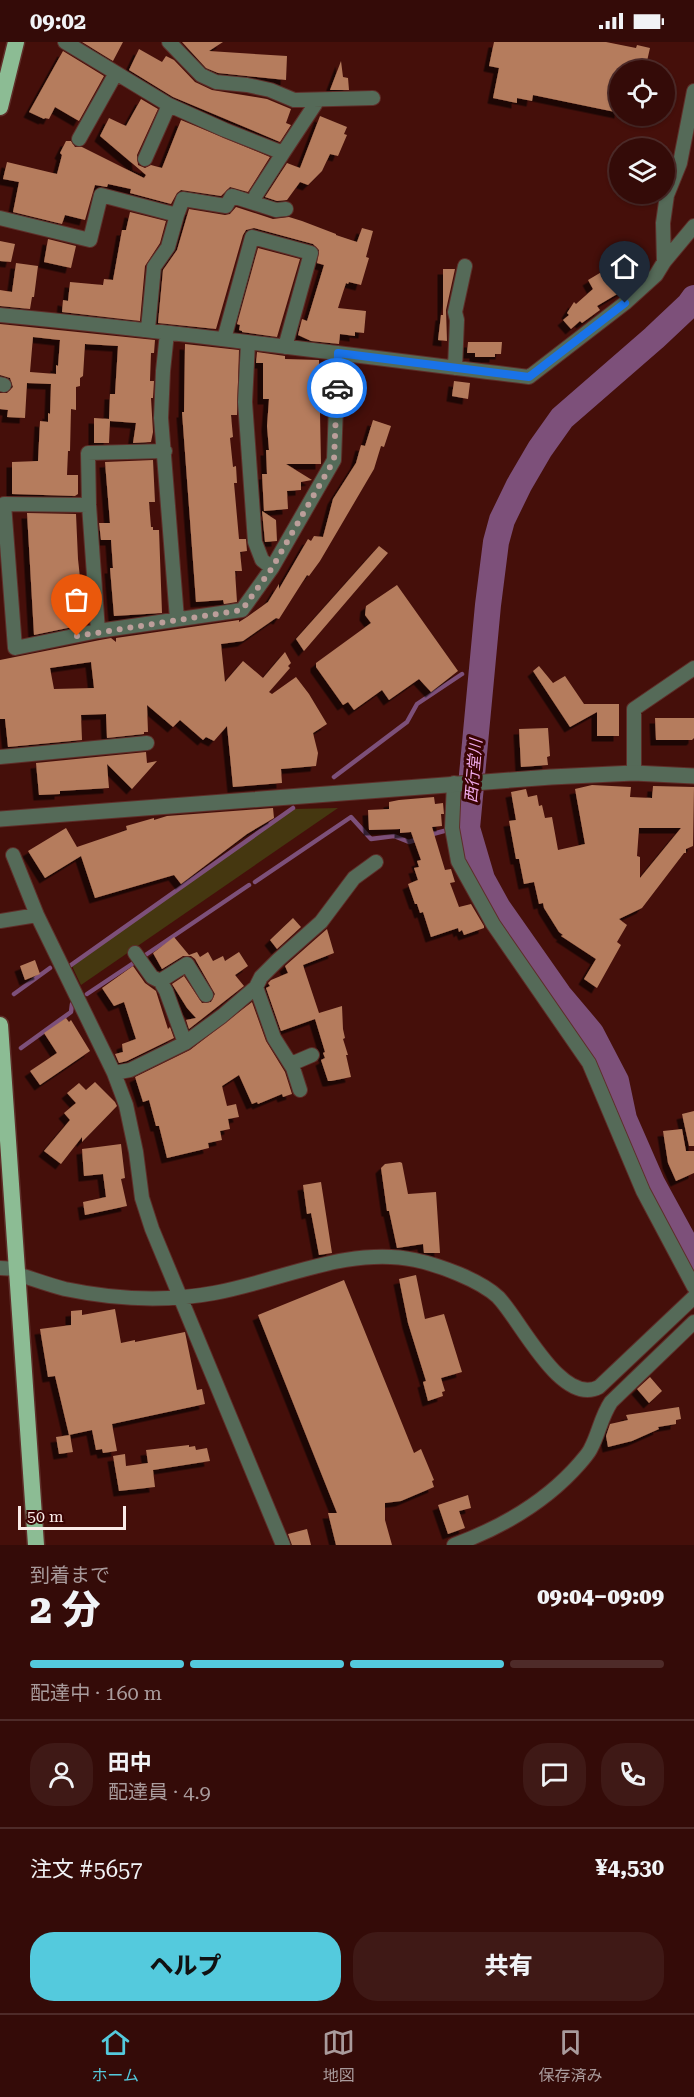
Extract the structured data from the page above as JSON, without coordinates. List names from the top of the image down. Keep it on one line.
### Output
{"water":["西行堂川"],"scale_bar":"50 m","page":{"status":"09:02","scale":"50 m","heading":["2 分","到着まで","09:04–09:09"],"panel":["田中","配達員 · 4.9","注文 #5657","¥4,530"],"bar":"配達中 · 160 m","buttons":["ヘルプ","共有"],"tabs":["ホーム","地図","保存済み"]}}
